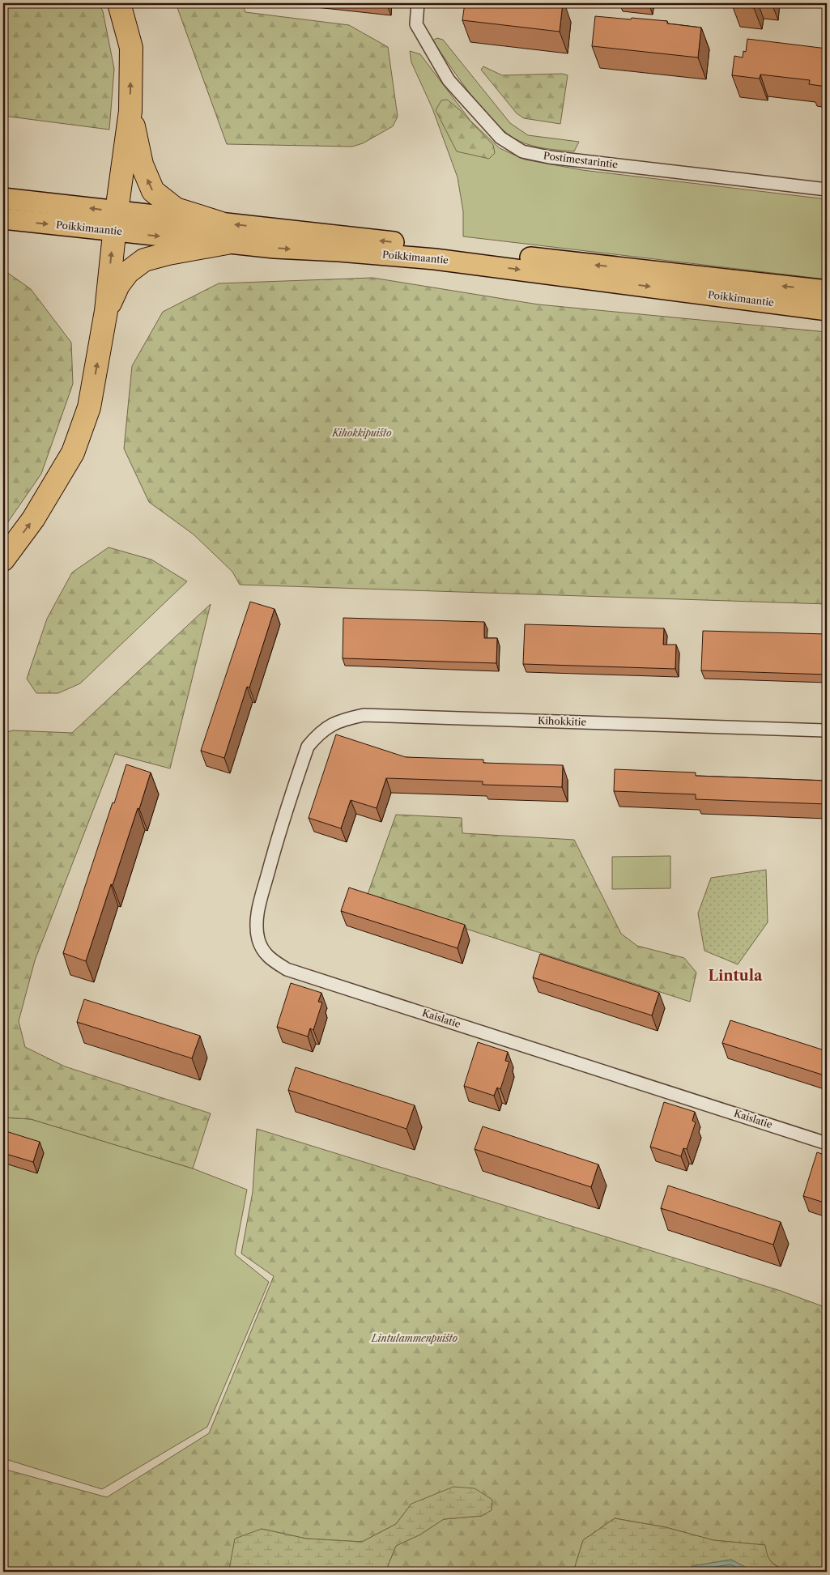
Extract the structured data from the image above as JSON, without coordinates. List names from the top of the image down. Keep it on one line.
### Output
{"streets":{"main road":["Poikkimaantie"],"street":["Postimestarintie","Kihokkitie","Kaislatie"]},"crossings":[["Kihokkitie","Kaislatie"]],"districts":["Lintula"],"parks":["Kihokkipuisto","Lintulammenpuisto"]}
